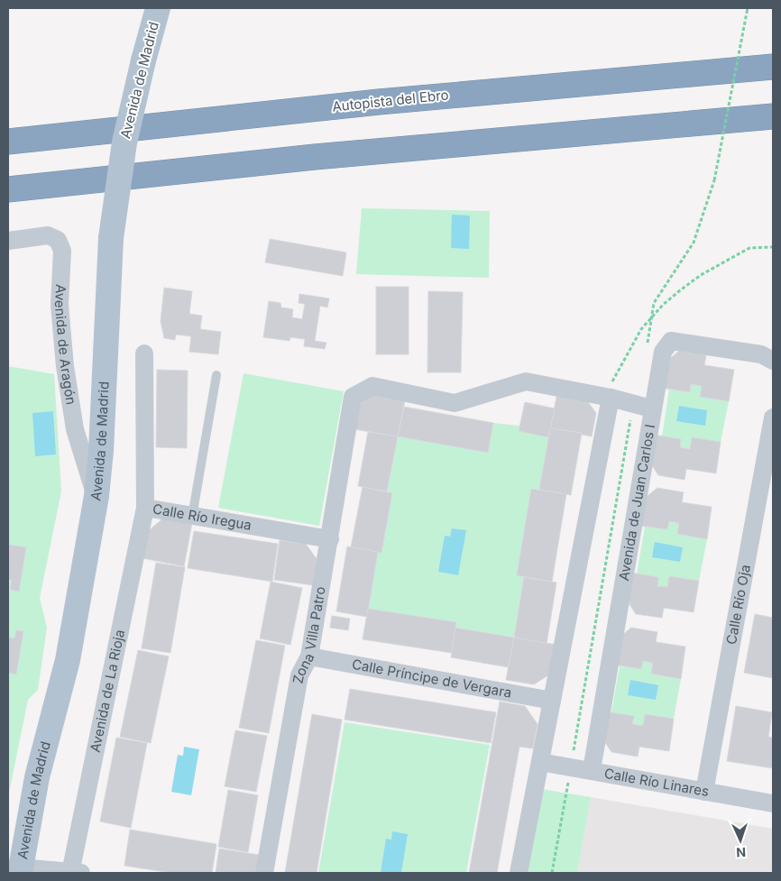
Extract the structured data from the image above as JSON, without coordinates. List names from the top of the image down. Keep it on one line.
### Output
{"streets":{"highway":["Autopista del Ebro"],"main road":["Avenida de Madrid"],"street":["Avenida de Aragón","Avenida de Juan Carlos I","Calle Río Iregua","Calle Río Oja","Zona Villa Patro","Calle Príncipe de Vergara","Avenida de La Rioja","Calle Río Linares"]},"crossings":[["Avenida de Madrid","Avenida de Aragón"],["Avenida de Juan Carlos I","Calle Río Linares"],["Calle Río Iregua","Zona Villa Patro"],["Calle Río Iregua","Avenida de La Rioja"],["Calle Río Oja","Calle Río Linares"],["Zona Villa Patro","Calle Príncipe de Vergara"]],"north":"bottom"}
